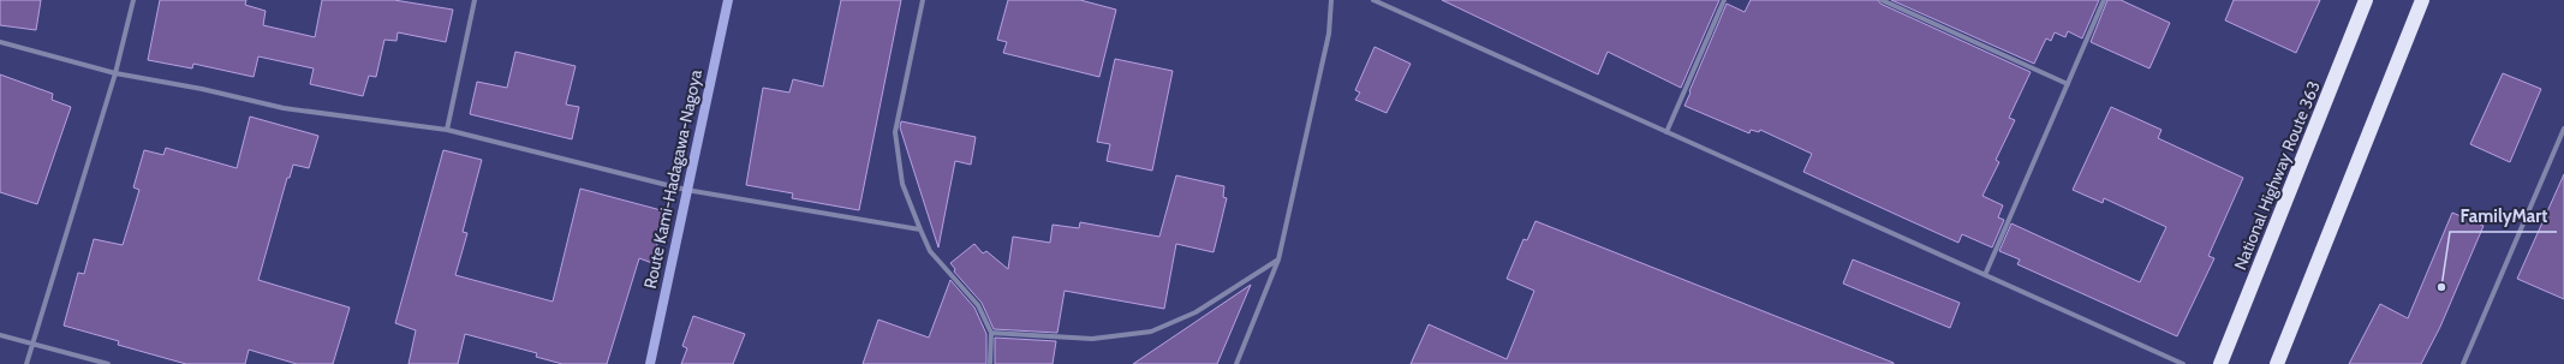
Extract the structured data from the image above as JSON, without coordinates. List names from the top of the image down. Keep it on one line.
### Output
{"streets":{"highway":["National Highway Route 363"],"main road":["Route Kami-Hadagawa-Nagoya"]},"places":["FamilyMart"]}
